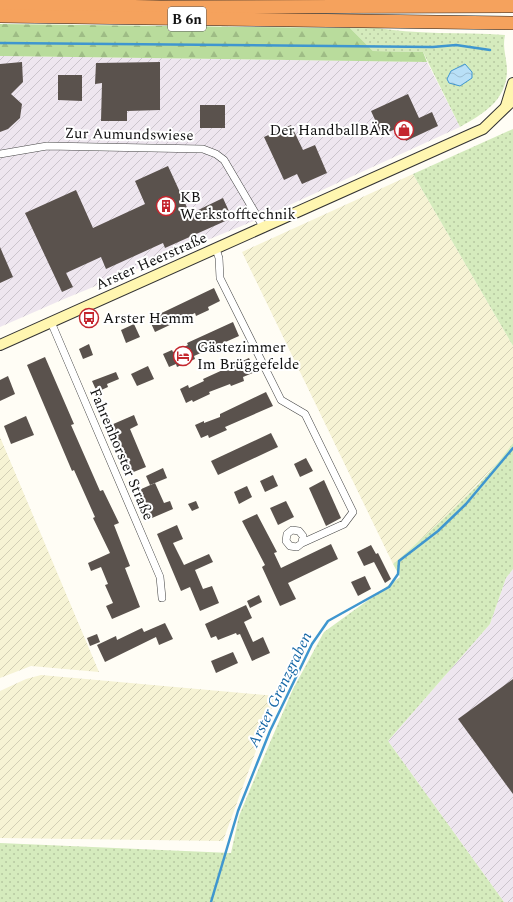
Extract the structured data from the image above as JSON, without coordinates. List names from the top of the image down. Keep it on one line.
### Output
{"streets":{"highway":["B 6n"],"street":["Zur Aumundswiese","Arster Heerstraße","Fahrenhorster Straße"]},"crossings":[["Zur Aumundswiese","Arster Heerstraße"],["Arster Heerstraße","Fahrenhorster Straße"]],"water":["Arster Grenzgraben"],"places":{"shop":["Der HandballBÄR"],"building":["KB Werkstofftechnik"],"bus stop":["Arster Hemm"],"hotel":["Gästezimmer Im Brüggefelde"]}}
